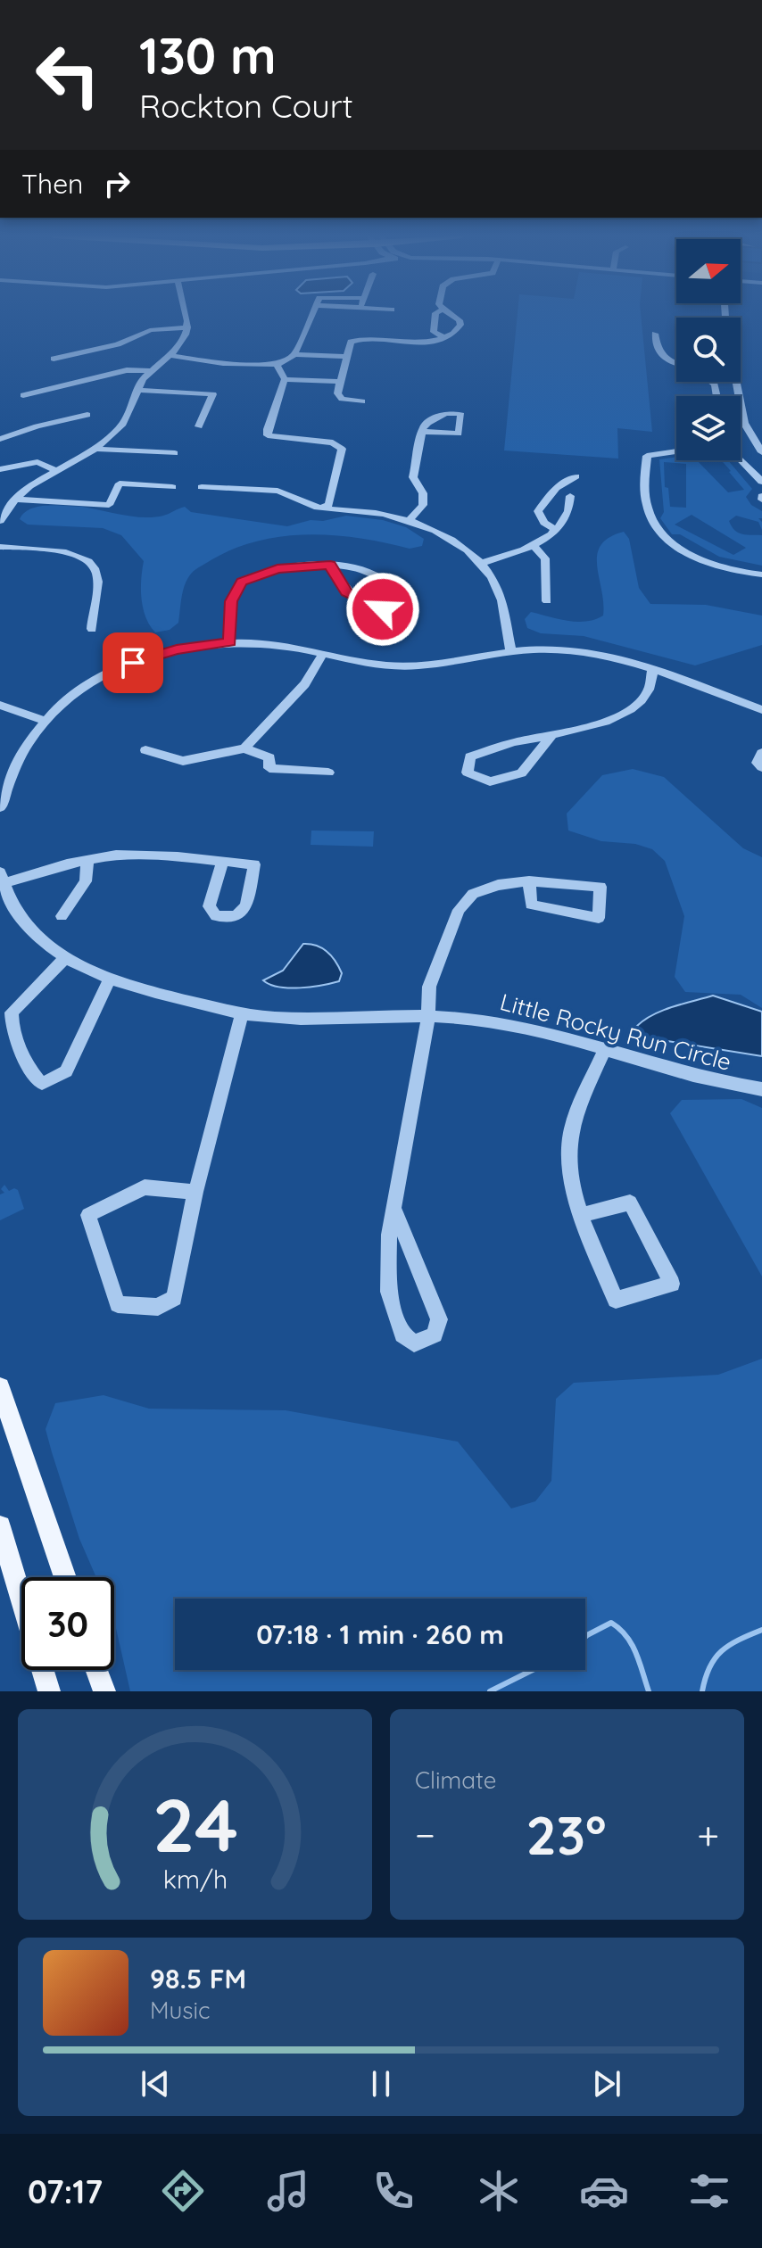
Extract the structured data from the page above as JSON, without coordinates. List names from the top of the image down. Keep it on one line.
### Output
{"streets":{"street":["Little Rocky Run Circle"]},"north":"right","page":{"turn":["130 m","Rockton Court"],"then":"Then","limit":"30","trip":"07:18 · 1 min · 260 m","tile":"Climate","heat":["−","23°","+"],"song":["98.5 FM","Music"],"tabs":"07:17","gauge":["24","km/h"]}}
